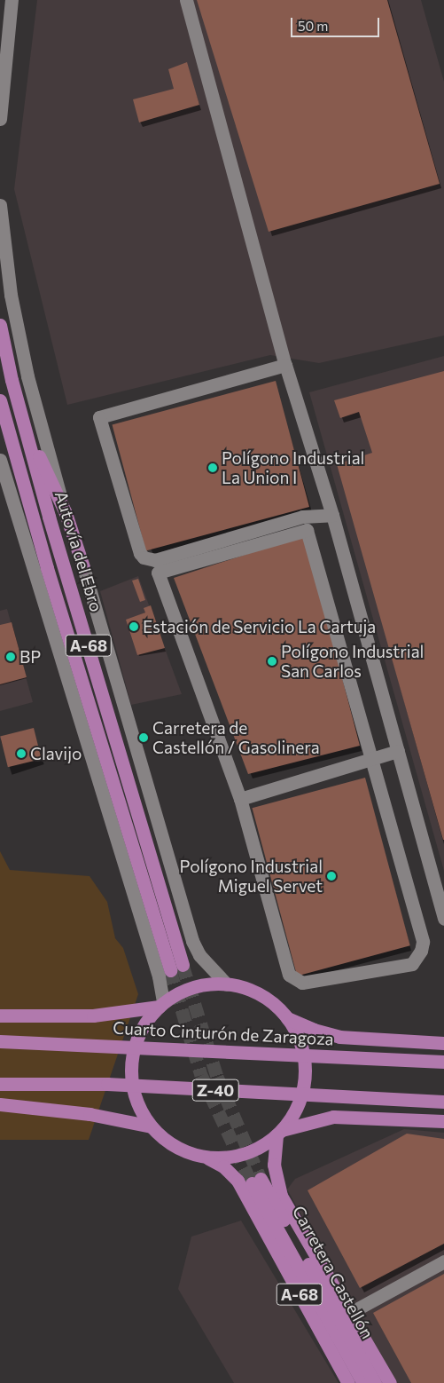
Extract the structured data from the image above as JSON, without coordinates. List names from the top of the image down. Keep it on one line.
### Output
{"streets":{"highway":["Autovía del Ebro","A-68","Cuarto Cinturón de Zaragoza","Z-40","Carretera Castellón"]},"places":["Polígono Industrial La Union I","Estación de Servicio La Cartuja","BP","Polígono Industrial San Carlos","Carretera de Castellón / Gasolinera","Clavijo","Polígono Industrial Miguel Servet"],"scale_bar":"50 m"}
